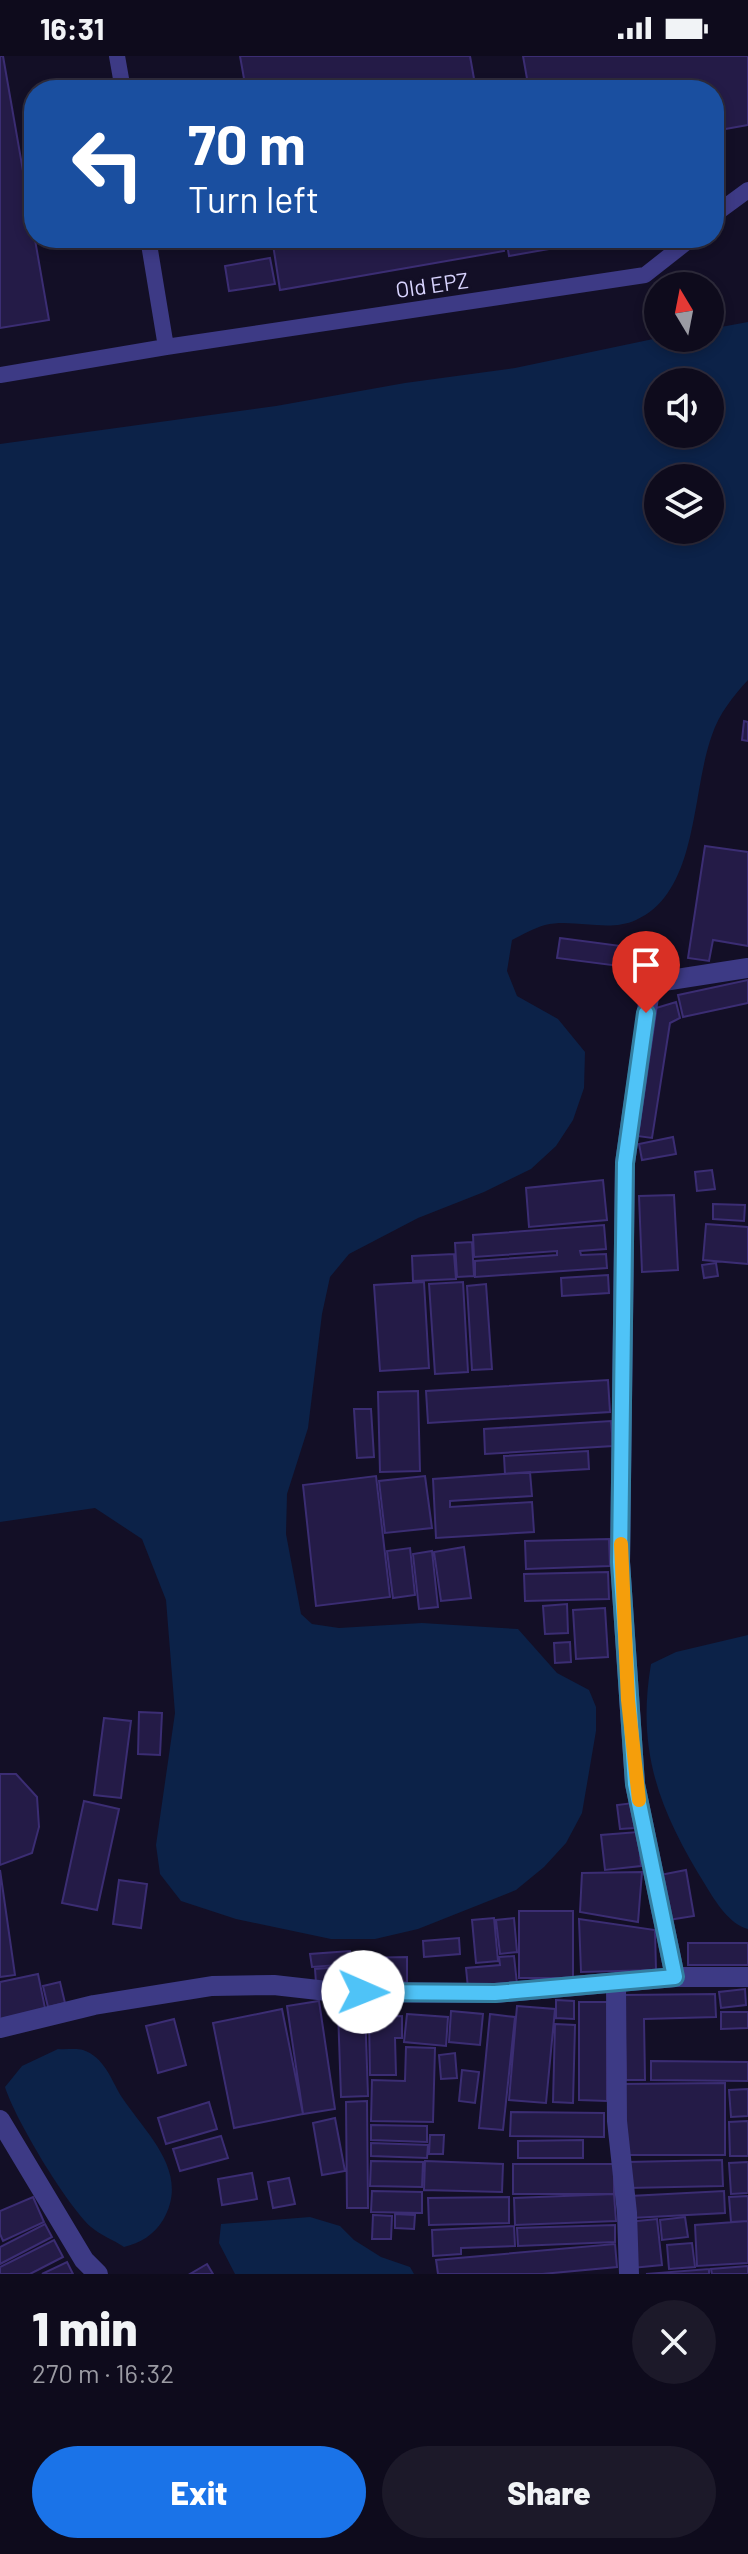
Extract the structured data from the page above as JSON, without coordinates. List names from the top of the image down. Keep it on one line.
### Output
{"streets":{"lane":["Old EPZ"]},"north":"top","page":{"status":"16:31","turn":["70 m","Turn left"],"heading":["1 min","270 m · 16:32"],"buttons":["Exit","Share"]}}
